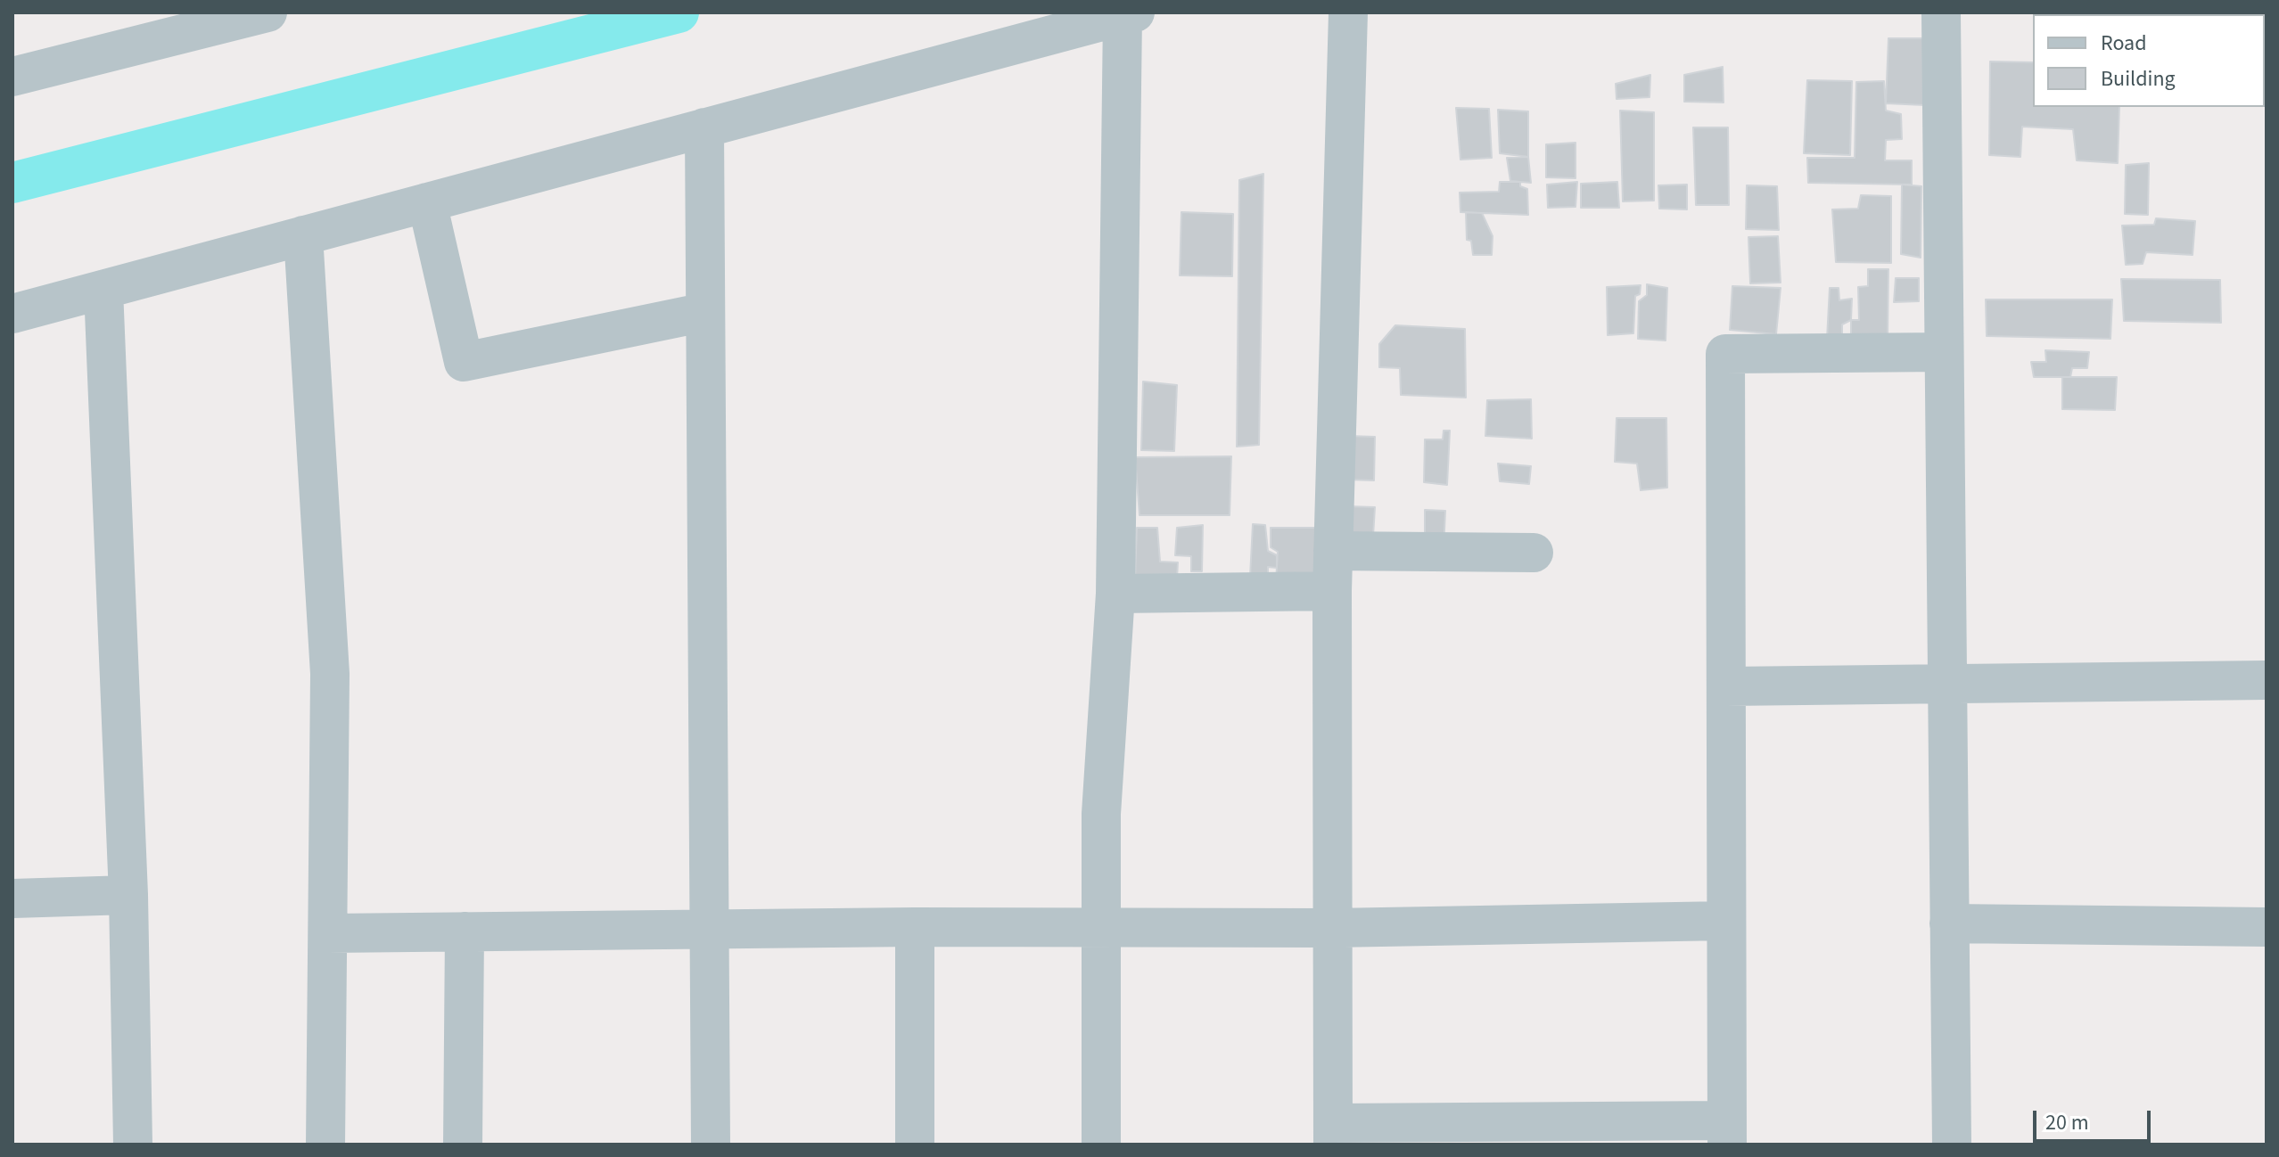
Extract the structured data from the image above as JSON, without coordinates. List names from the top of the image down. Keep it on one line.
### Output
{"legend":["Road","Building"],"scale_bar":"20 m"}
